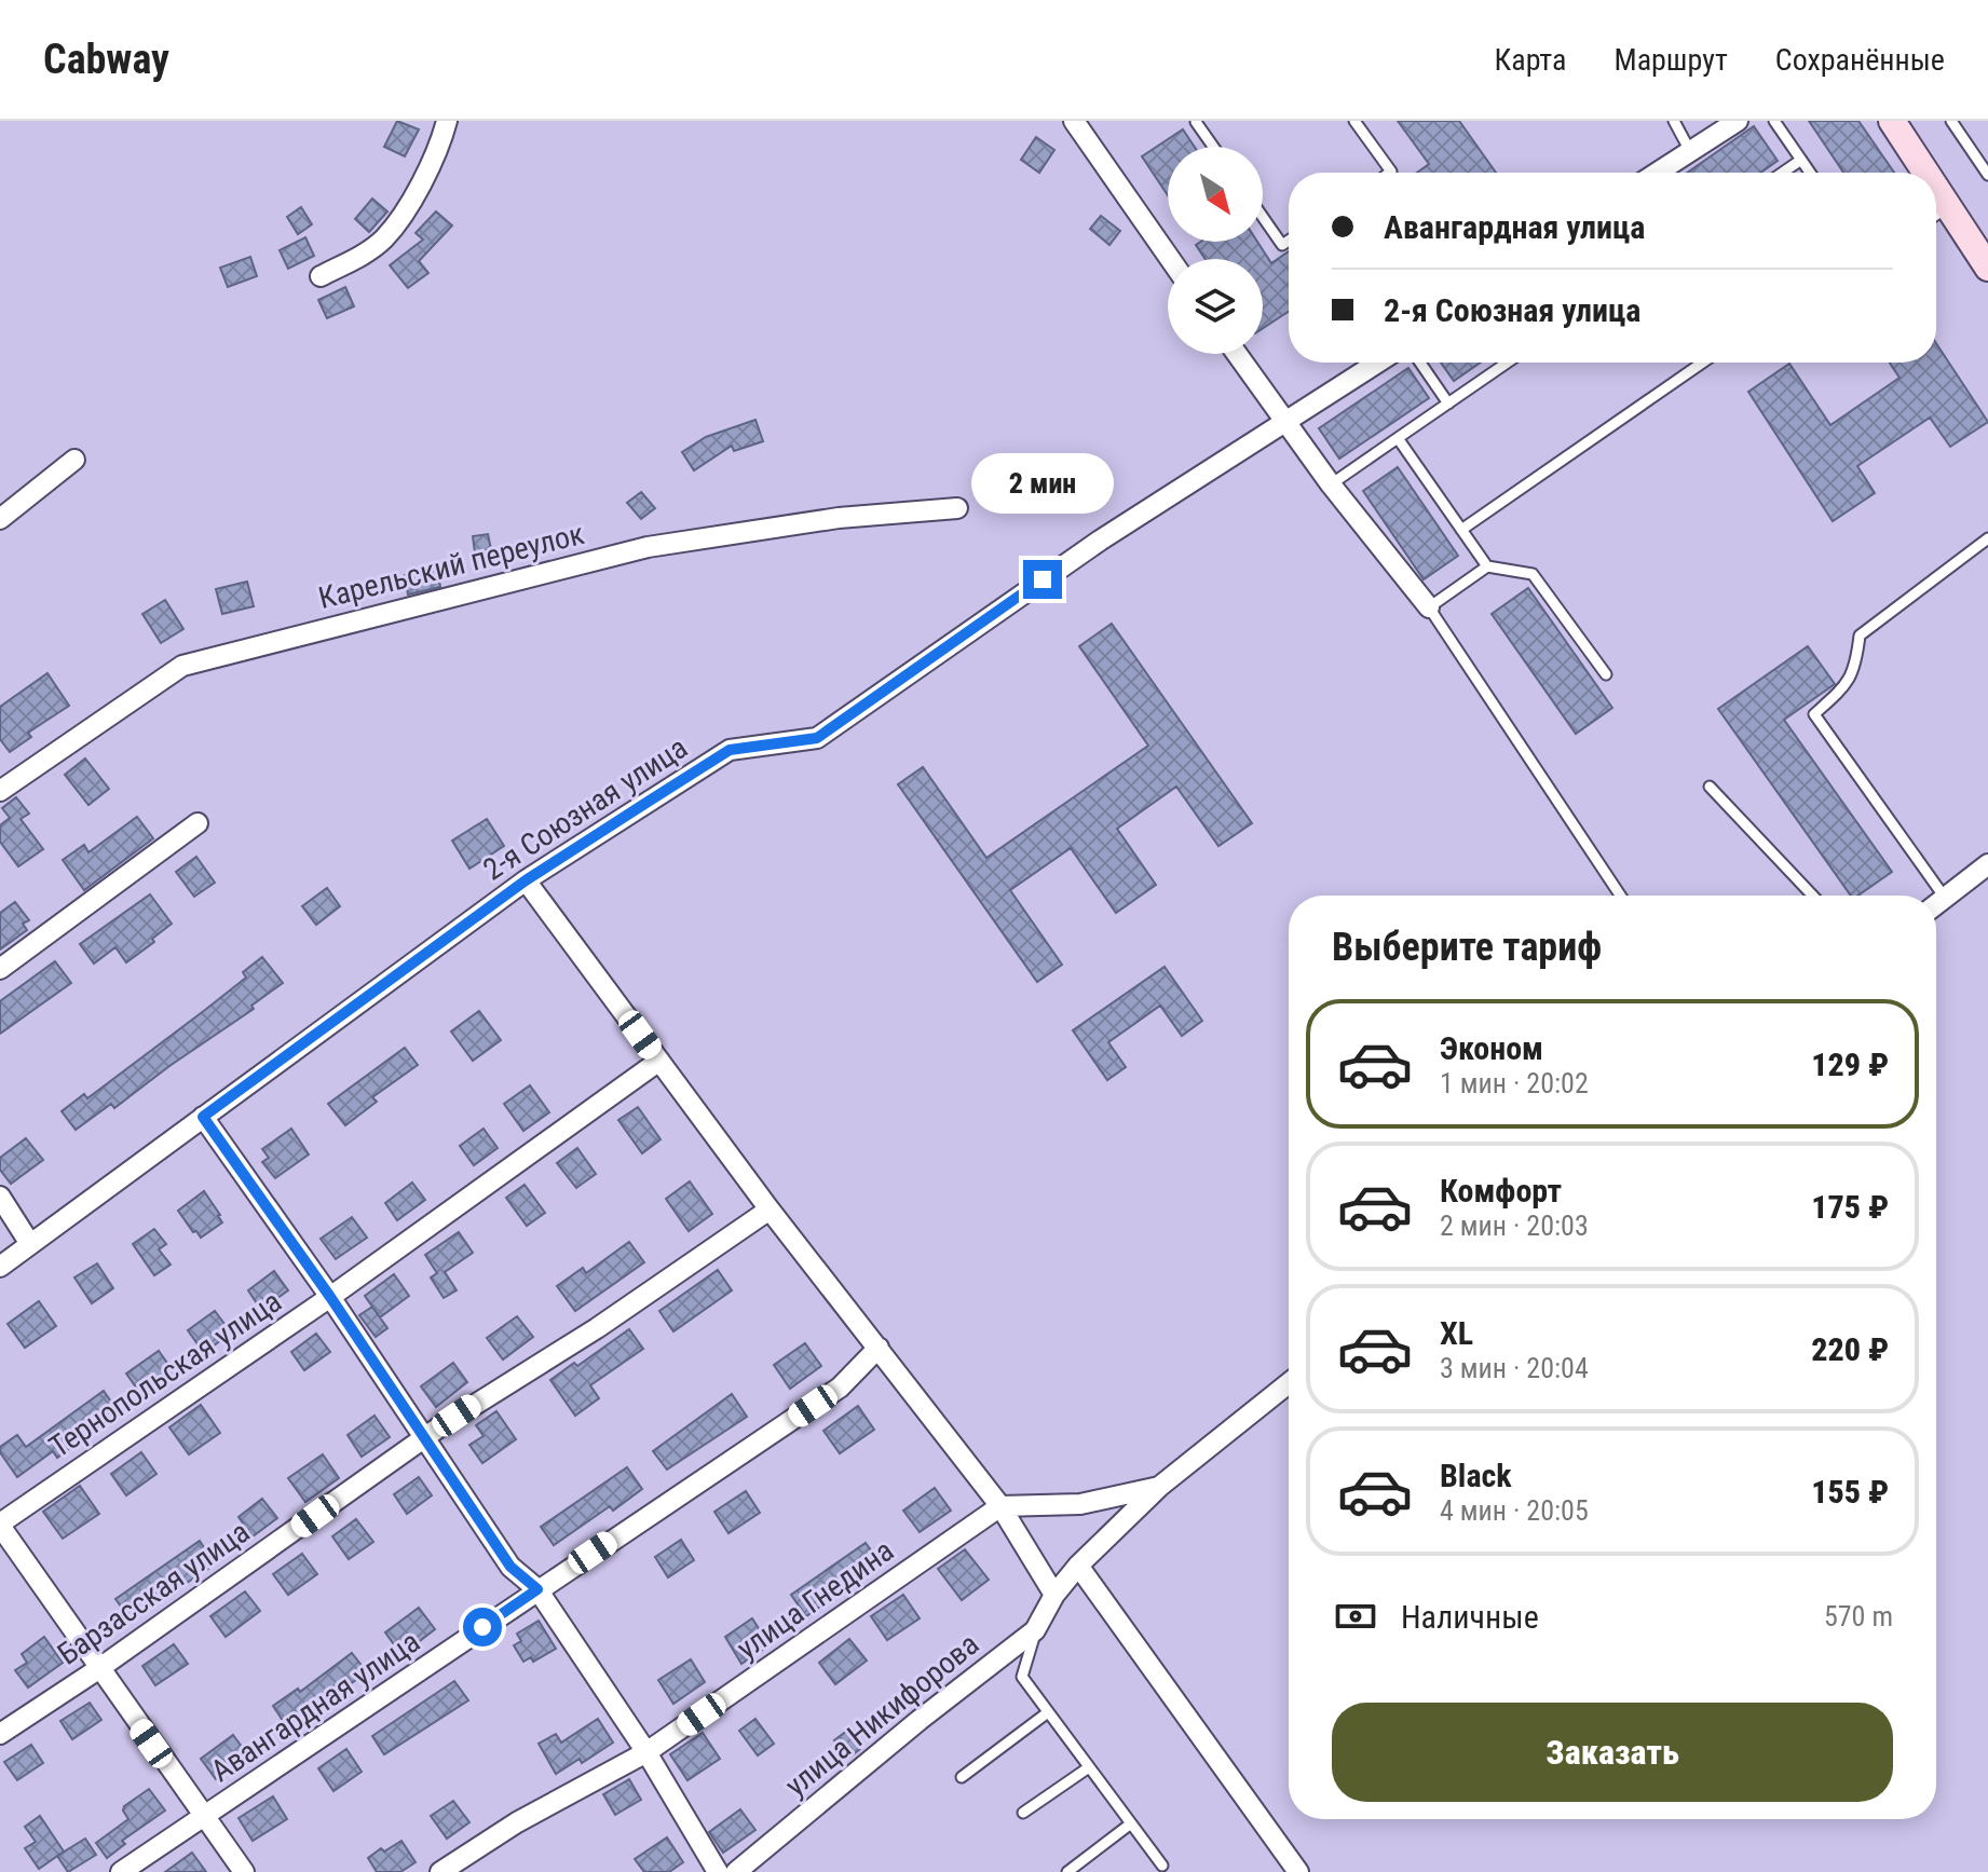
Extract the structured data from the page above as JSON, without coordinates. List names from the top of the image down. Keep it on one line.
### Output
{"streets":{"street":["Карельский переулок","2-я Союзная улица","Тернопольская улица","Барзасская улица","улица Гнедина","Авангардная улица","улица Никифорова"]},"north":"bottom right","page":{"header":"Cabway","nav":["Карта","Маршрут","Сохранённые"],"banner":["Авангардная улица","2-я Союзная улица"],"bubble":"2 мин","heading":"Выберите тариф","list":[{"name":"Эконом","note":"1 мин · 20:02","value":"129 ₽"},{"name":"Комфорт","note":"2 мин · 20:03","value":"175 ₽"},{"name":"XL","note":"3 мин · 20:04","value":"220 ₽"},{"name":"Black","note":"4 мин · 20:05","value":"155 ₽"}],"pay":["Наличные","570 m"],"buttons":"Заказать"}}
